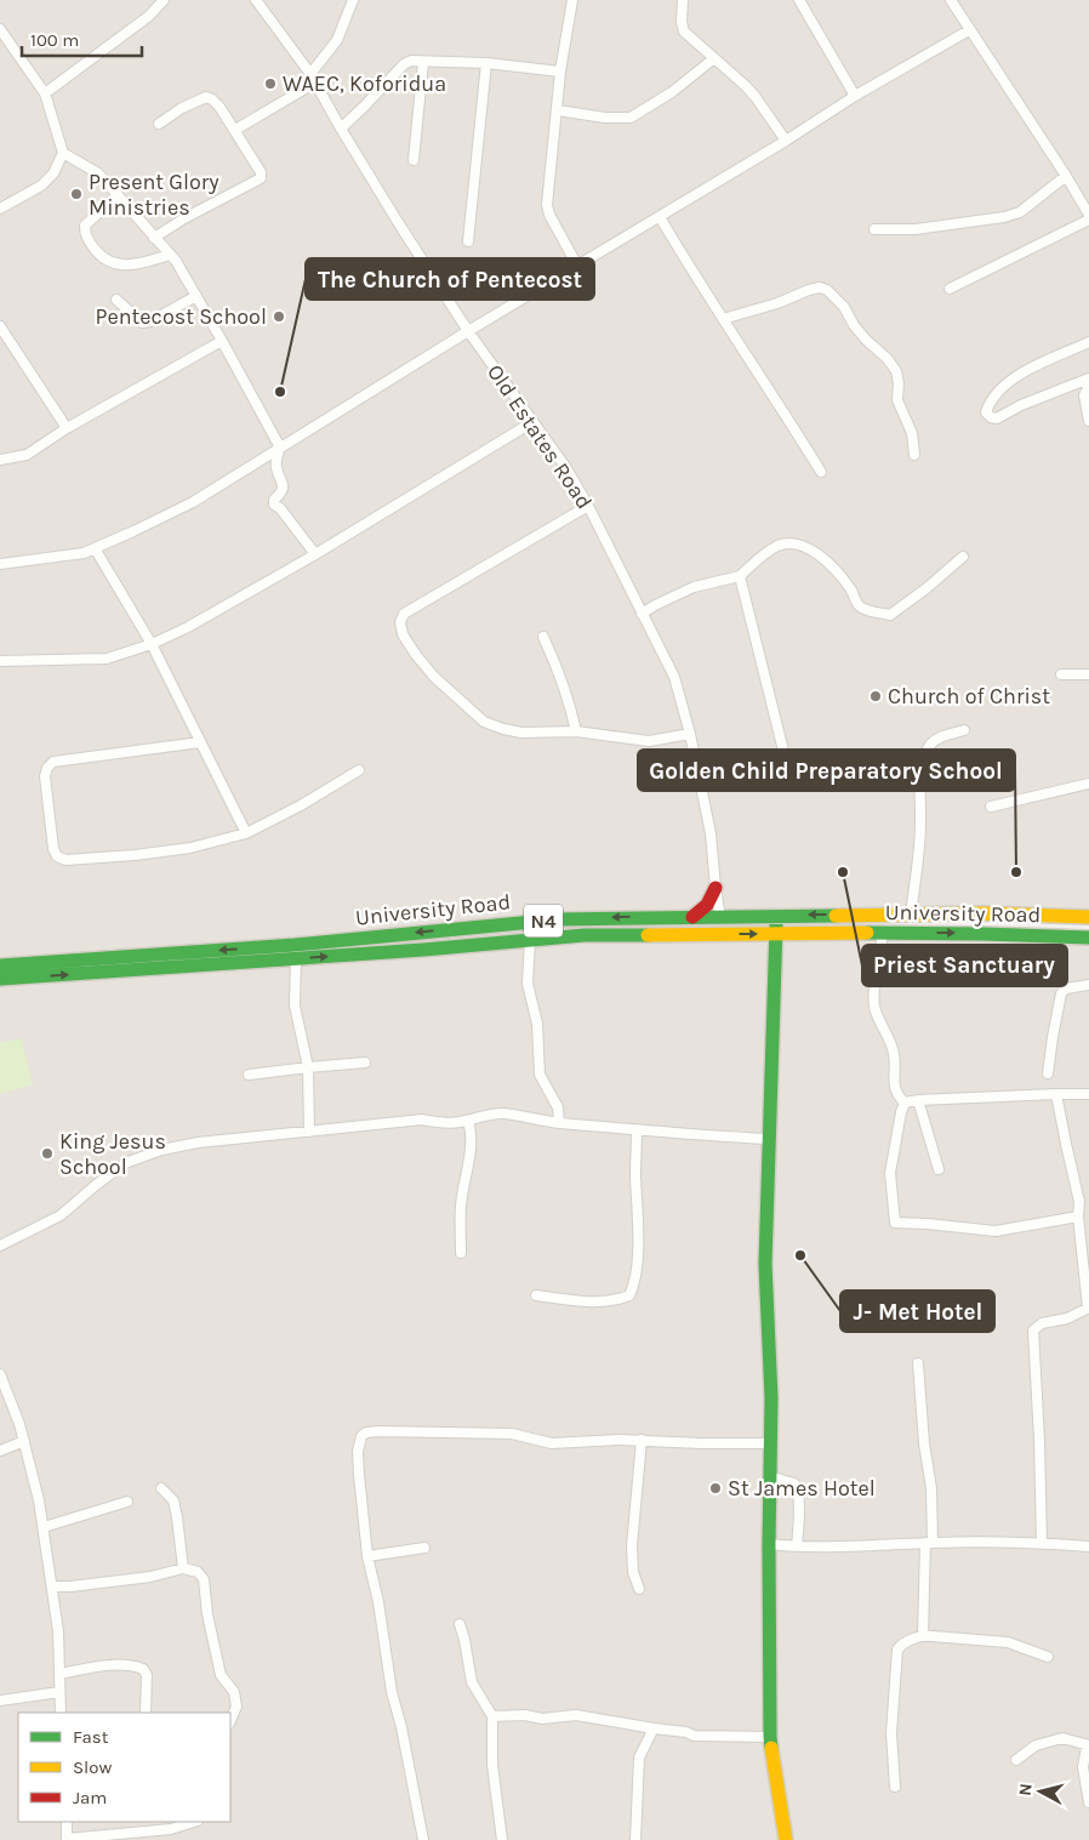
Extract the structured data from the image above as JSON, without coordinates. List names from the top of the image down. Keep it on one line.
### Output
{"streets":{"main road":["University Road","N4"],"street":["Old Estates Road"]},"crossings":[["Old Estates Road","University Road"]],"places":["WAEC, Koforidua","Present Glory Ministries","Pentecost School","The Church of Pentecost","Church of Christ","Priest Sanctuary","Golden Child Preparatory School","King Jesus School","J- Met Hotel","St James Hotel"],"legend":["Fast","Slow","Jam"],"scale_bar":"100 m","north":"left"}
